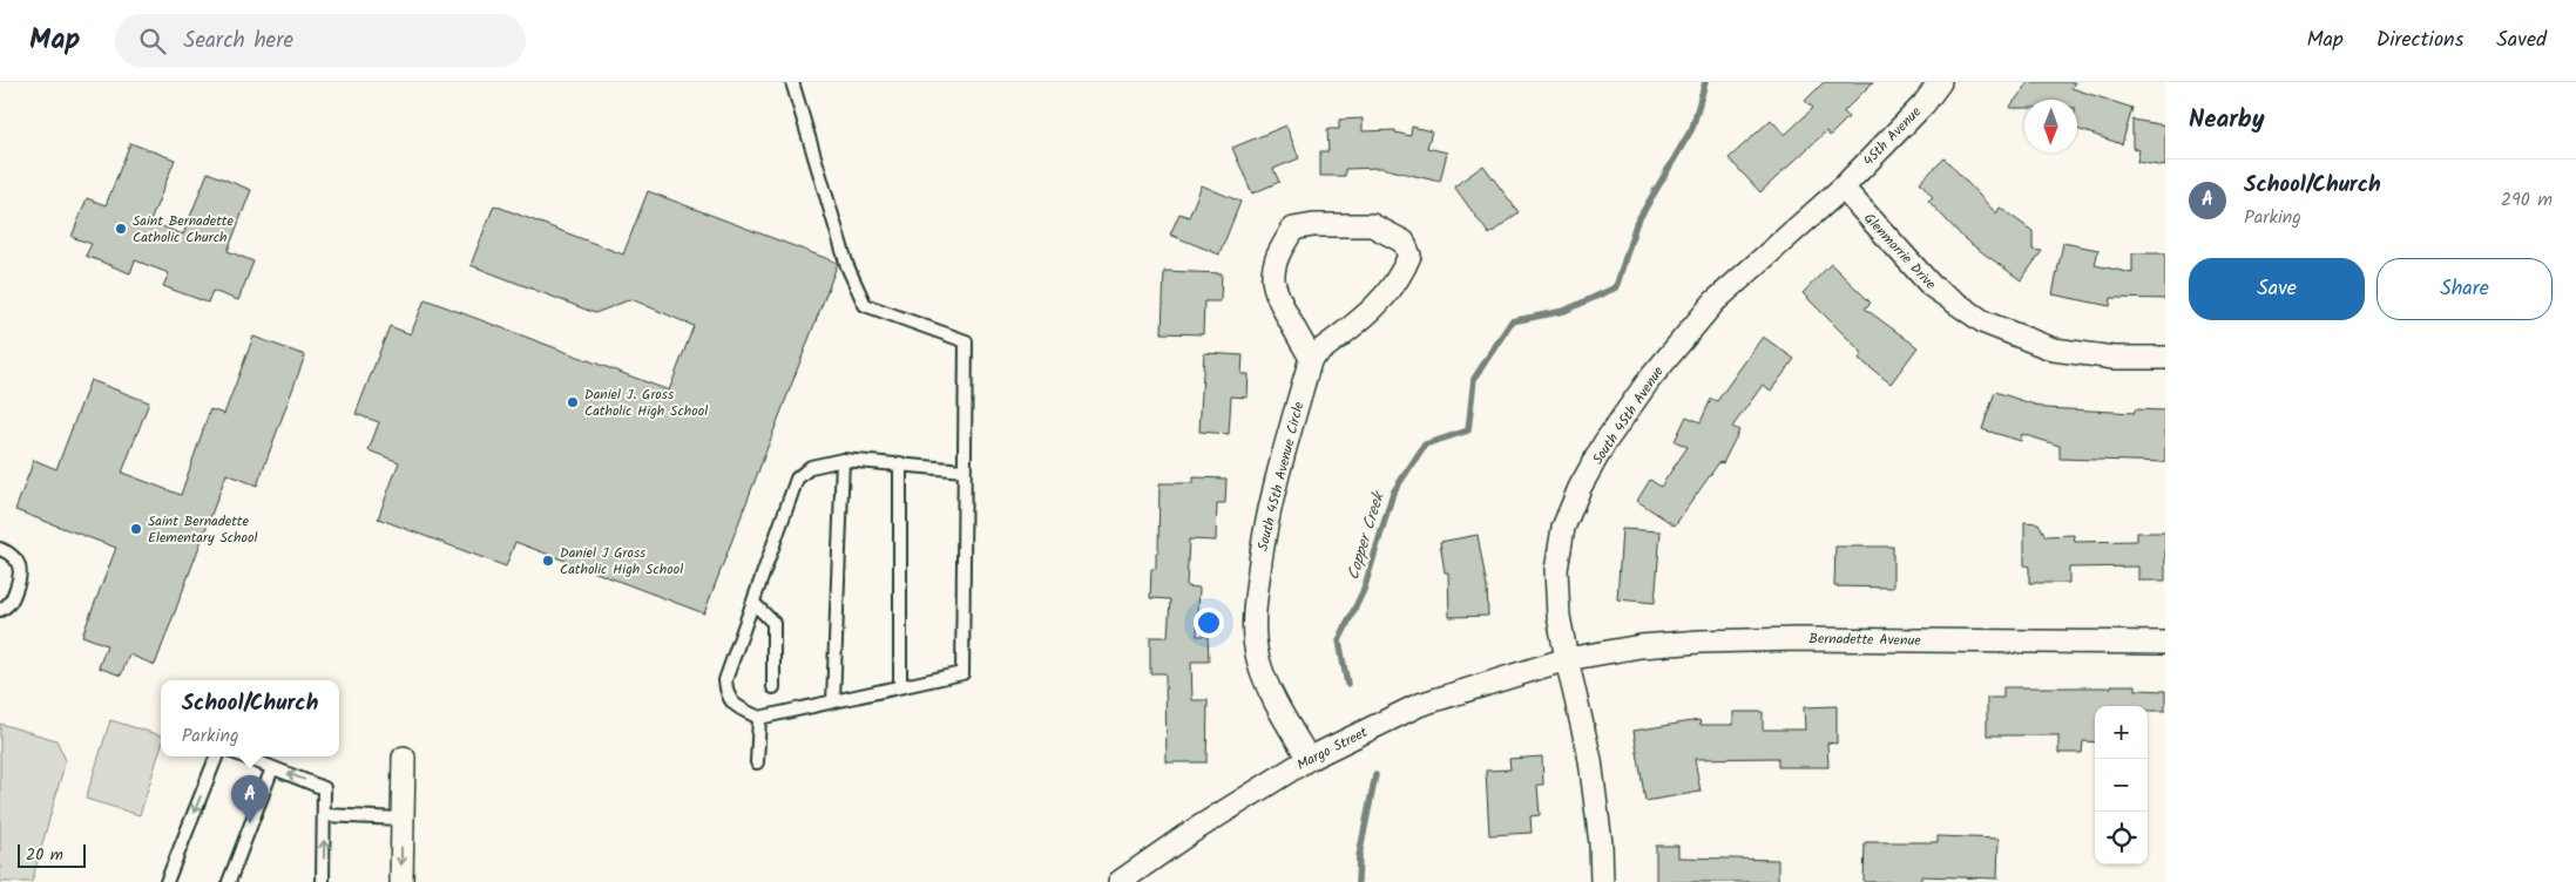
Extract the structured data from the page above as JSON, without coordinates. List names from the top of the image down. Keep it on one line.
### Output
{"streets":{"street":["45th Avenue","Glenmorrie Drive","South 45th Avenue","South 45th Avenue Circle","Bernadette Avenue","Margo Street"]},"crossings":[["45th Avenue","Glenmorrie Drive"],["45th Avenue","South 45th Avenue"],["Glenmorrie Drive","South 45th Avenue"],["South 45th Avenue","Bernadette Avenue"],["South 45th Avenue","Margo Street"],["South 45th Avenue Circle","Margo Street"],["Bernadette Avenue","Margo Street"]],"water":["Copper Creek"],"places":["Saint Bernadette Catholic Church","Daniel J. Gross Catholic High School","Saint Bernadette Elementary School","Daniel J Gross Catholic High School"],"scale_bar":"20 m","north":"bottom","page":{"header":"Map","search":"Search here","nav":["Map","Directions","Saved"],"heading":"Nearby","list":[{"mark":"A","name":"School/Church","note":"Parking","value":"290 m"}],"buttons":["Save","Share"],"popup":["School/Church","Parking"],"map_buttons":["+","−"],"pins":"A","scale":"20 m"}}
